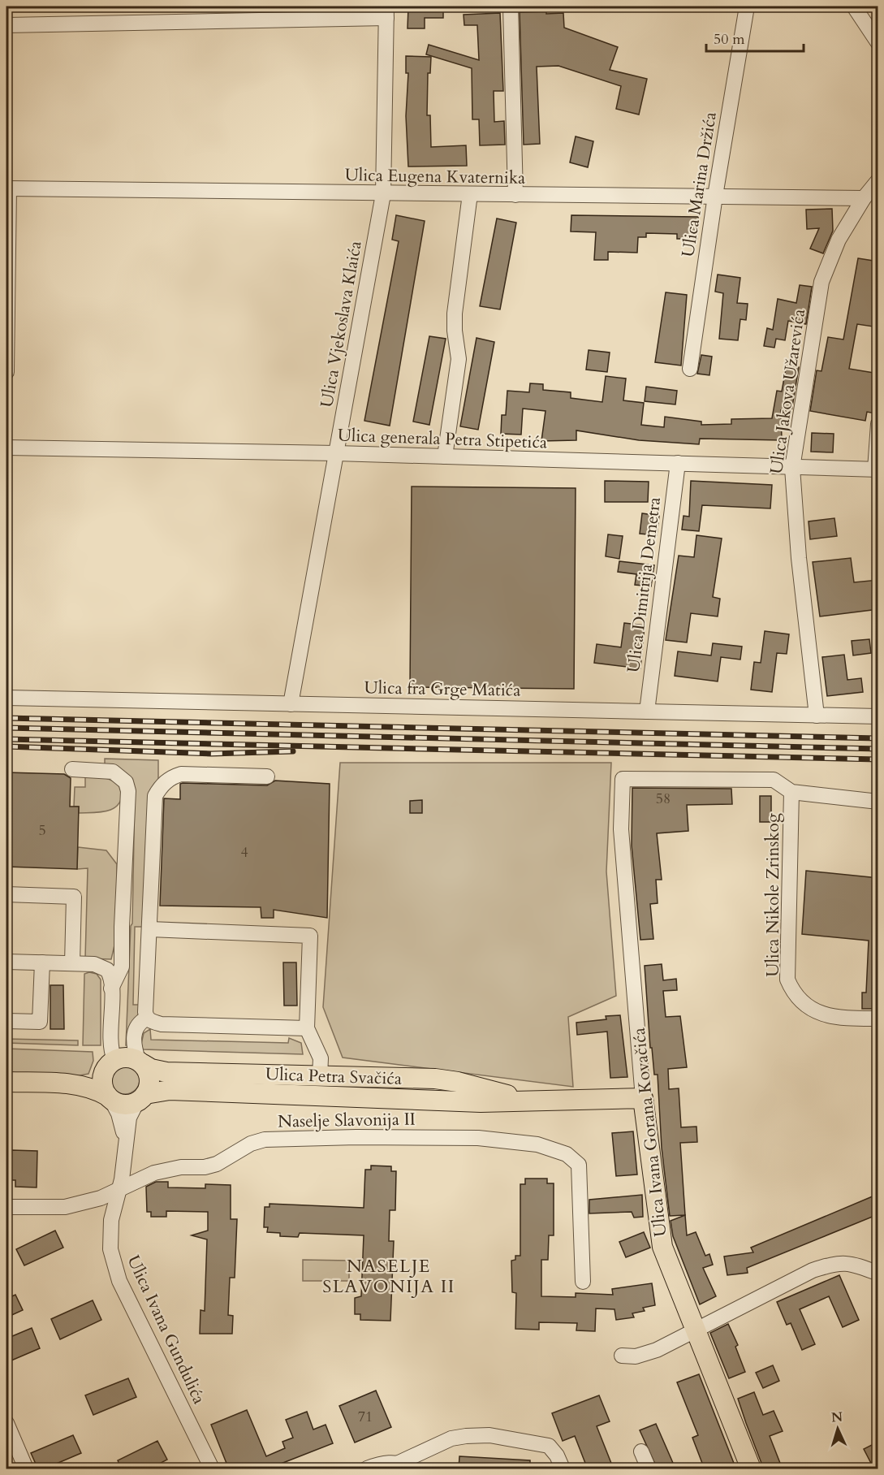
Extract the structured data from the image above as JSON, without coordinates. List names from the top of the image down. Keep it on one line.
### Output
{"streets":{"main road":["Ulica Petra Svačića","Ulica Ivana Gorana Kovačića"],"street":["Ulica Eugena Kvaternika","Ulica Marina Držića","Ulica Vjekoslava Klaića","Ulica Jakova Užarevića","Ulica generala Petra Stipetića","Ulica Dimitrija Demetra","Ulica fra Grge Matića","Ulica Nikole Zrinskog","Naselje Slavonija II","Ulica Ivana Gundulića"]},"crossings":[["Ulica Eugena Kvaternika","Ulica Marina Držića"],["Ulica Eugena Kvaternika","Ulica Vjekoslava Klaića"],["Ulica Eugena Kvaternika","Ulica Jakova Užarevića"],["Ulica Vjekoslava Klaića","Ulica generala Petra Stipetića"],["Ulica Vjekoslava Klaića","Ulica fra Grge Matića"],["Ulica Jakova Užarevića","Ulica generala Petra Stipetića"],["Ulica Jakova Užarevića","Ulica fra Grge Matića"],["Ulica generala Petra Stipetića","Ulica Dimitrija Demetra"],["Ulica Dimitrija Demetra","Ulica fra Grge Matića"],["Ulica Nikole Zrinskog","Ulica Ivana Gorana Kovačića"],["Ulica Petra Svačića","Ulica Ivana Gorana Kovačića"],["Naselje Slavonija II","Ulica Ivana Gundulića"]],"districts":["NASELJE SLAVONIJA II"],"house_numbers":["58","5","4","71"],"scale_bar":"50 m","north":"top"}
